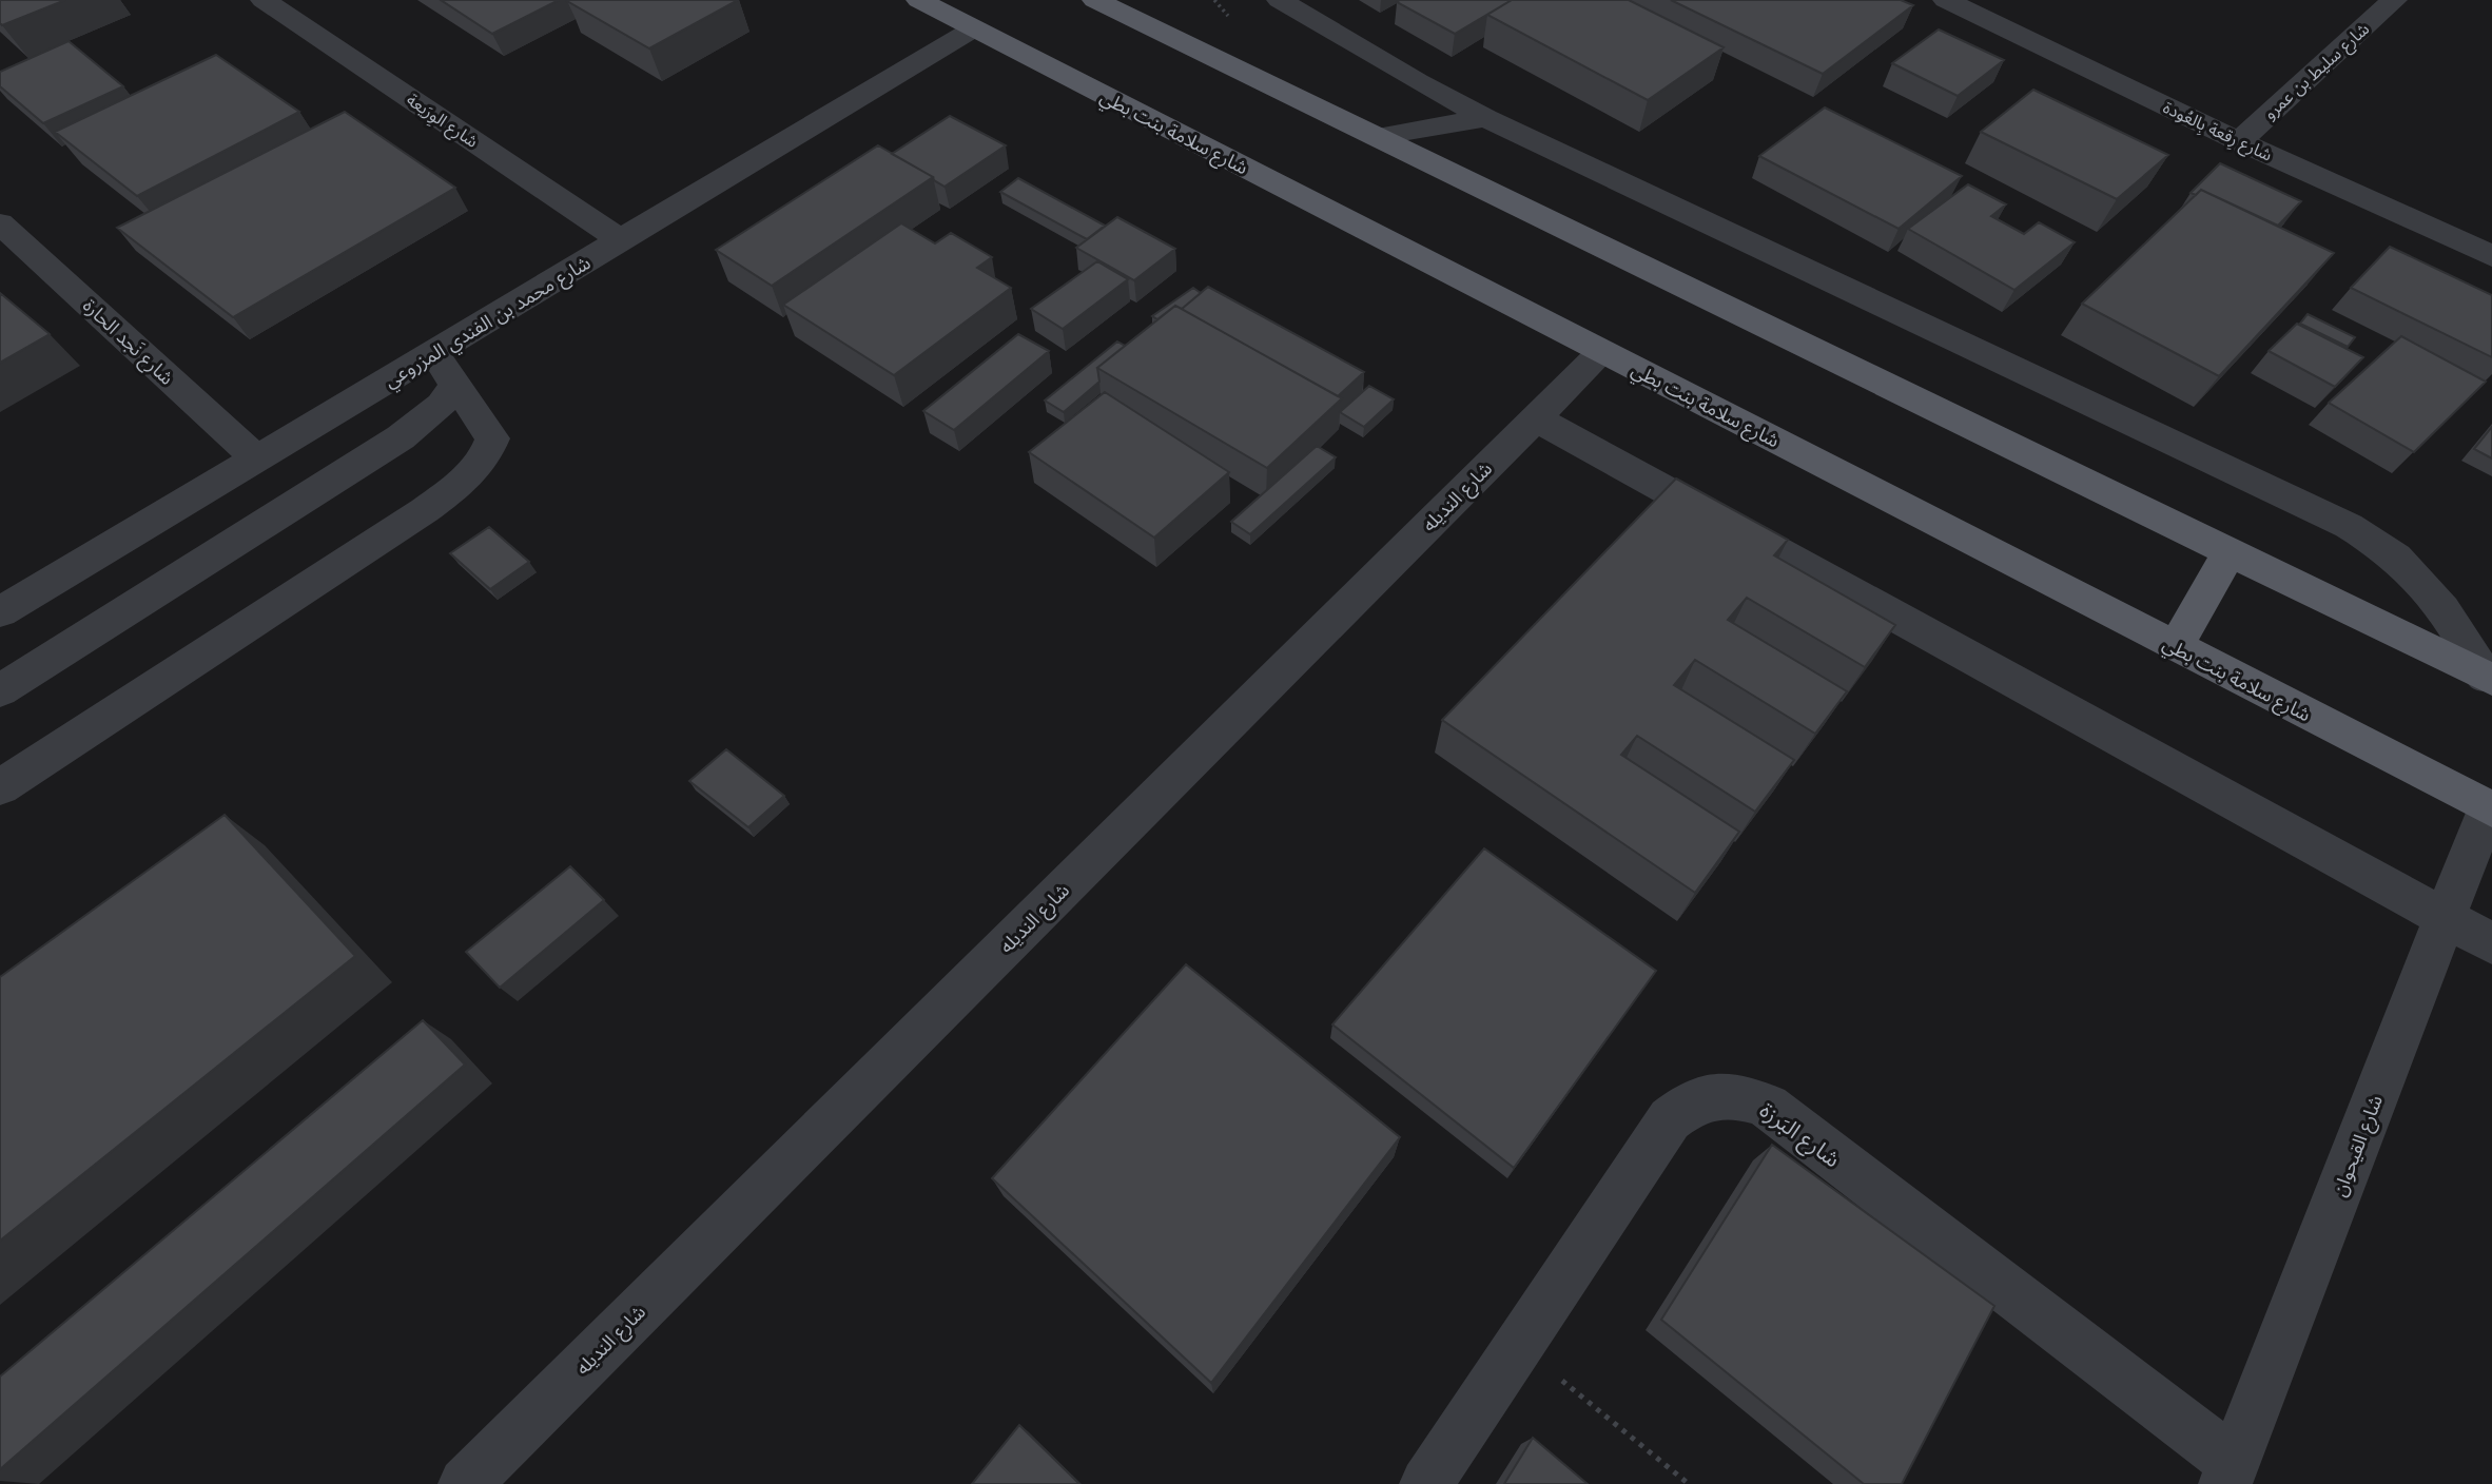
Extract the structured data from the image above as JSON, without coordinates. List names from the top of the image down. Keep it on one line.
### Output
{"streets":{"main road":["شارع سلامة بنت بطي"],"street":["شارع سليط بن عمرو","شارع الوِرَيعة","شارع رِقعة بِالعُودة","شارع محمد بن الفندي المزروعي","شارع نَجد الحارة","شارع النديله","شارع البَرزة","شارع القيحوان"]},"crossings":[["شارع سليط بن عمرو","شارع رِقعة بِالعُودة"],["شارع الوِرَيعة","شارع محمد بن الفندي المزروعي"],["شارع سلامة بنت بطي","شارع محمد بن الفندي المزروعي"],["شارع سلامة بنت بطي","شارع النديله"],["شارع سلامة بنت بطي","شارع القيحوان"],["شارع محمد بن الفندي المزروعي","شارع نَجد الحارة"],["شارع البَرزة","شارع القيحوان"]]}
